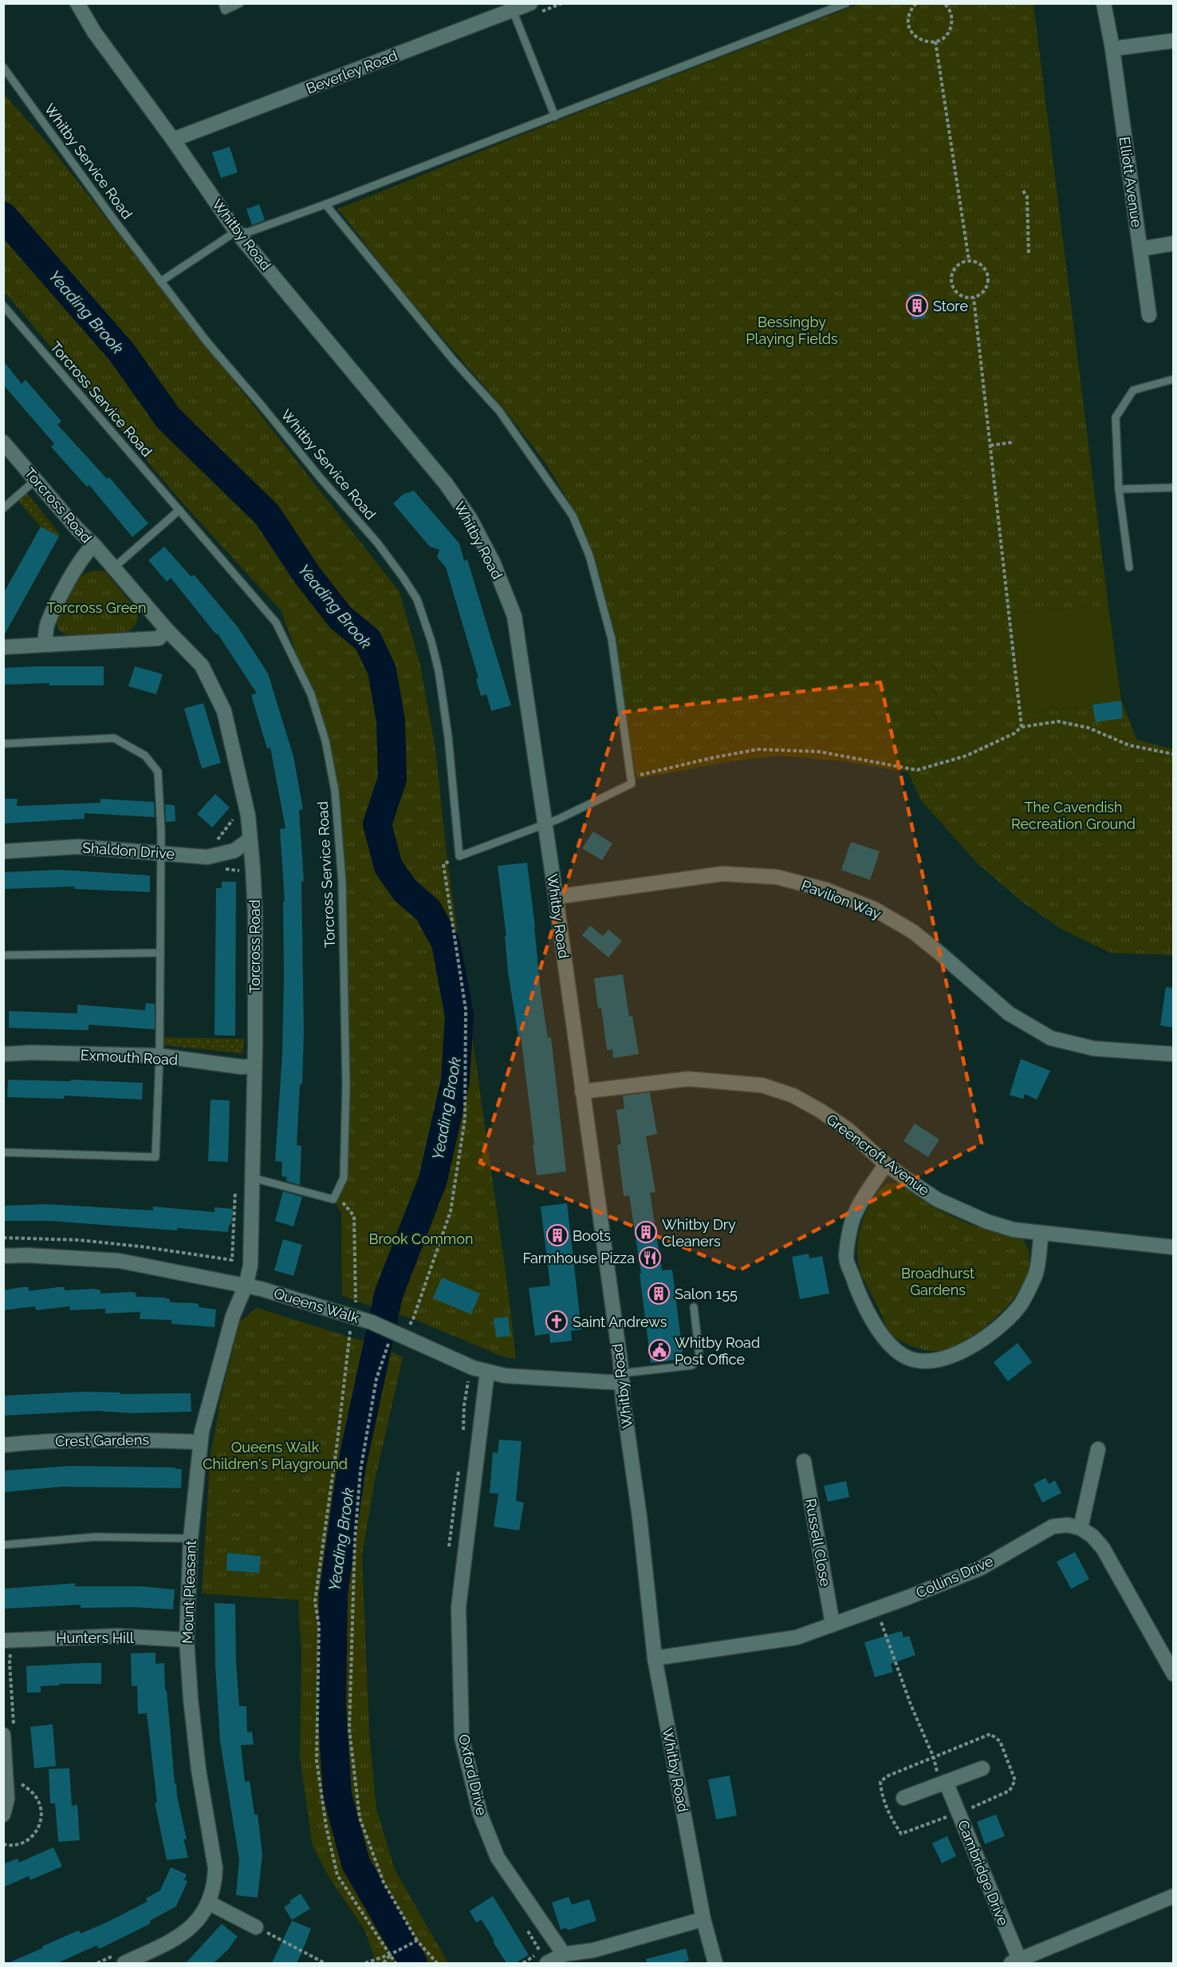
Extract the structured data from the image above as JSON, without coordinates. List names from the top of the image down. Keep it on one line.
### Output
{"streets":{"street":["Beverley Road","Elliott Avenue","Whitby Road","Torcross Road","Shaldon Drive","Pavilion Way","Exmouth Road","Greencroft Avenue","Queens Walk","Crest Gardens","Russell Close","Collins Drive","Mount Pleasant","Hunters Hill","Oxford Drive","Cambridge Drive"],"lane":["Whitby Service Road","Torcross Service Road"]},"crossings":[["Beverley Road","Whitby Road"],["Whitby Road","Pavilion Way"],["Whitby Road","Greencroft Avenue"],["Whitby Road","Queens Walk"],["Whitby Road","Collins Drive"],["Torcross Road","Shaldon Drive"],["Torcross Road","Exmouth Road"],["Torcross Road","Queens Walk"],["Torcross Road","Mount Pleasant"],["Queens Walk","Mount Pleasant"],["Queens Walk","Oxford Drive"],["Crest Gardens","Mount Pleasant"],["Russell Close","Collins Drive"],["Mount Pleasant","Hunters Hill"]],"water":["Yeading Brook"],"parks":["Bessingby Playing Fields","Torcross Green","The Cavendish Recreation Ground","Brook Common","Broadhurst Gardens","Queens Walk Children's Playground"],"places":{"building":["Store","Whitby Dry Cleaners","Boots","Salon 155"],"restaurant":["Farmhouse Pizza"],"church":["Saint Andrews"],"public building":["Whitby Road Post Office"]}}
